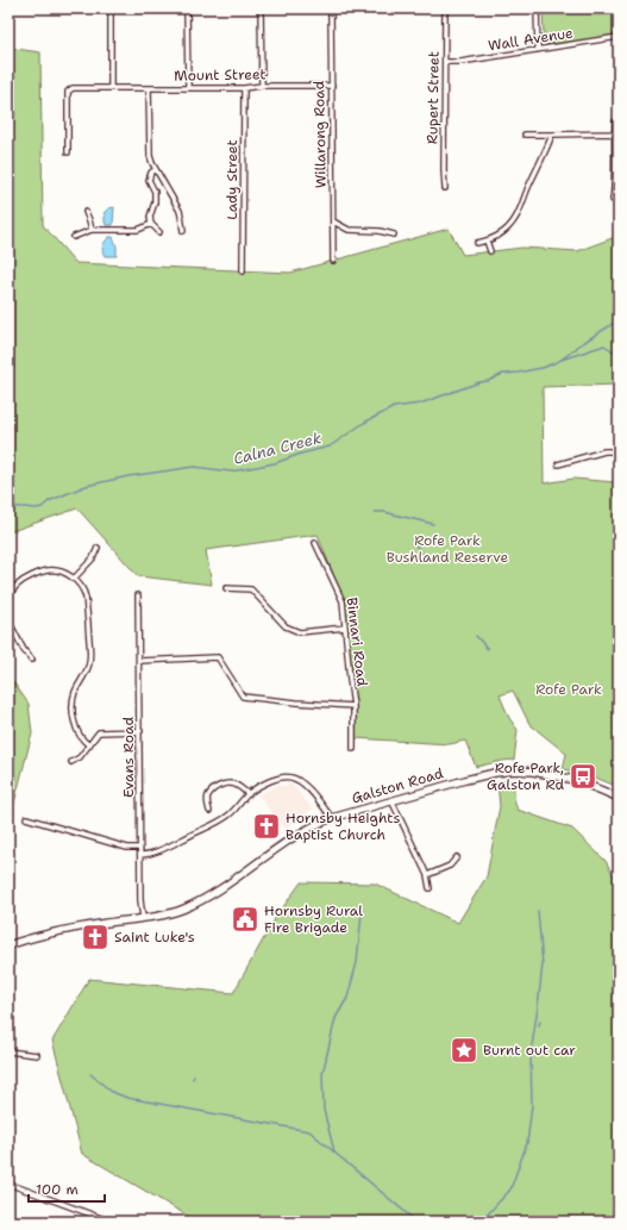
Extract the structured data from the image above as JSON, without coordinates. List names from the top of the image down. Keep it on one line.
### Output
{"streets":{"main road":["Galston Road"],"street":["Wall Avenue","Mount Street","Rupert Street","Willarong Road","Lady Street","Binnari Road","Evans Road"]},"crossings":[["Wall Avenue","Rupert Street"],["Mount Street","Willarong Road"],["Mount Street","Lady Street"],["Evans Road","Galston Road"]],"water":["Calna Creek"],"parks":["Rofe Park Bushland Reserve","Rofe Park"],"places":{"bus stop":["Rofe Park, Galston Rd"],"church":["Hornsby Heights Baptist Church","Saint Luke's"],"public building":["Hornsby Rural Fire Brigade"],"place":["Burnt out car"]},"scale_bar":"100 m"}
